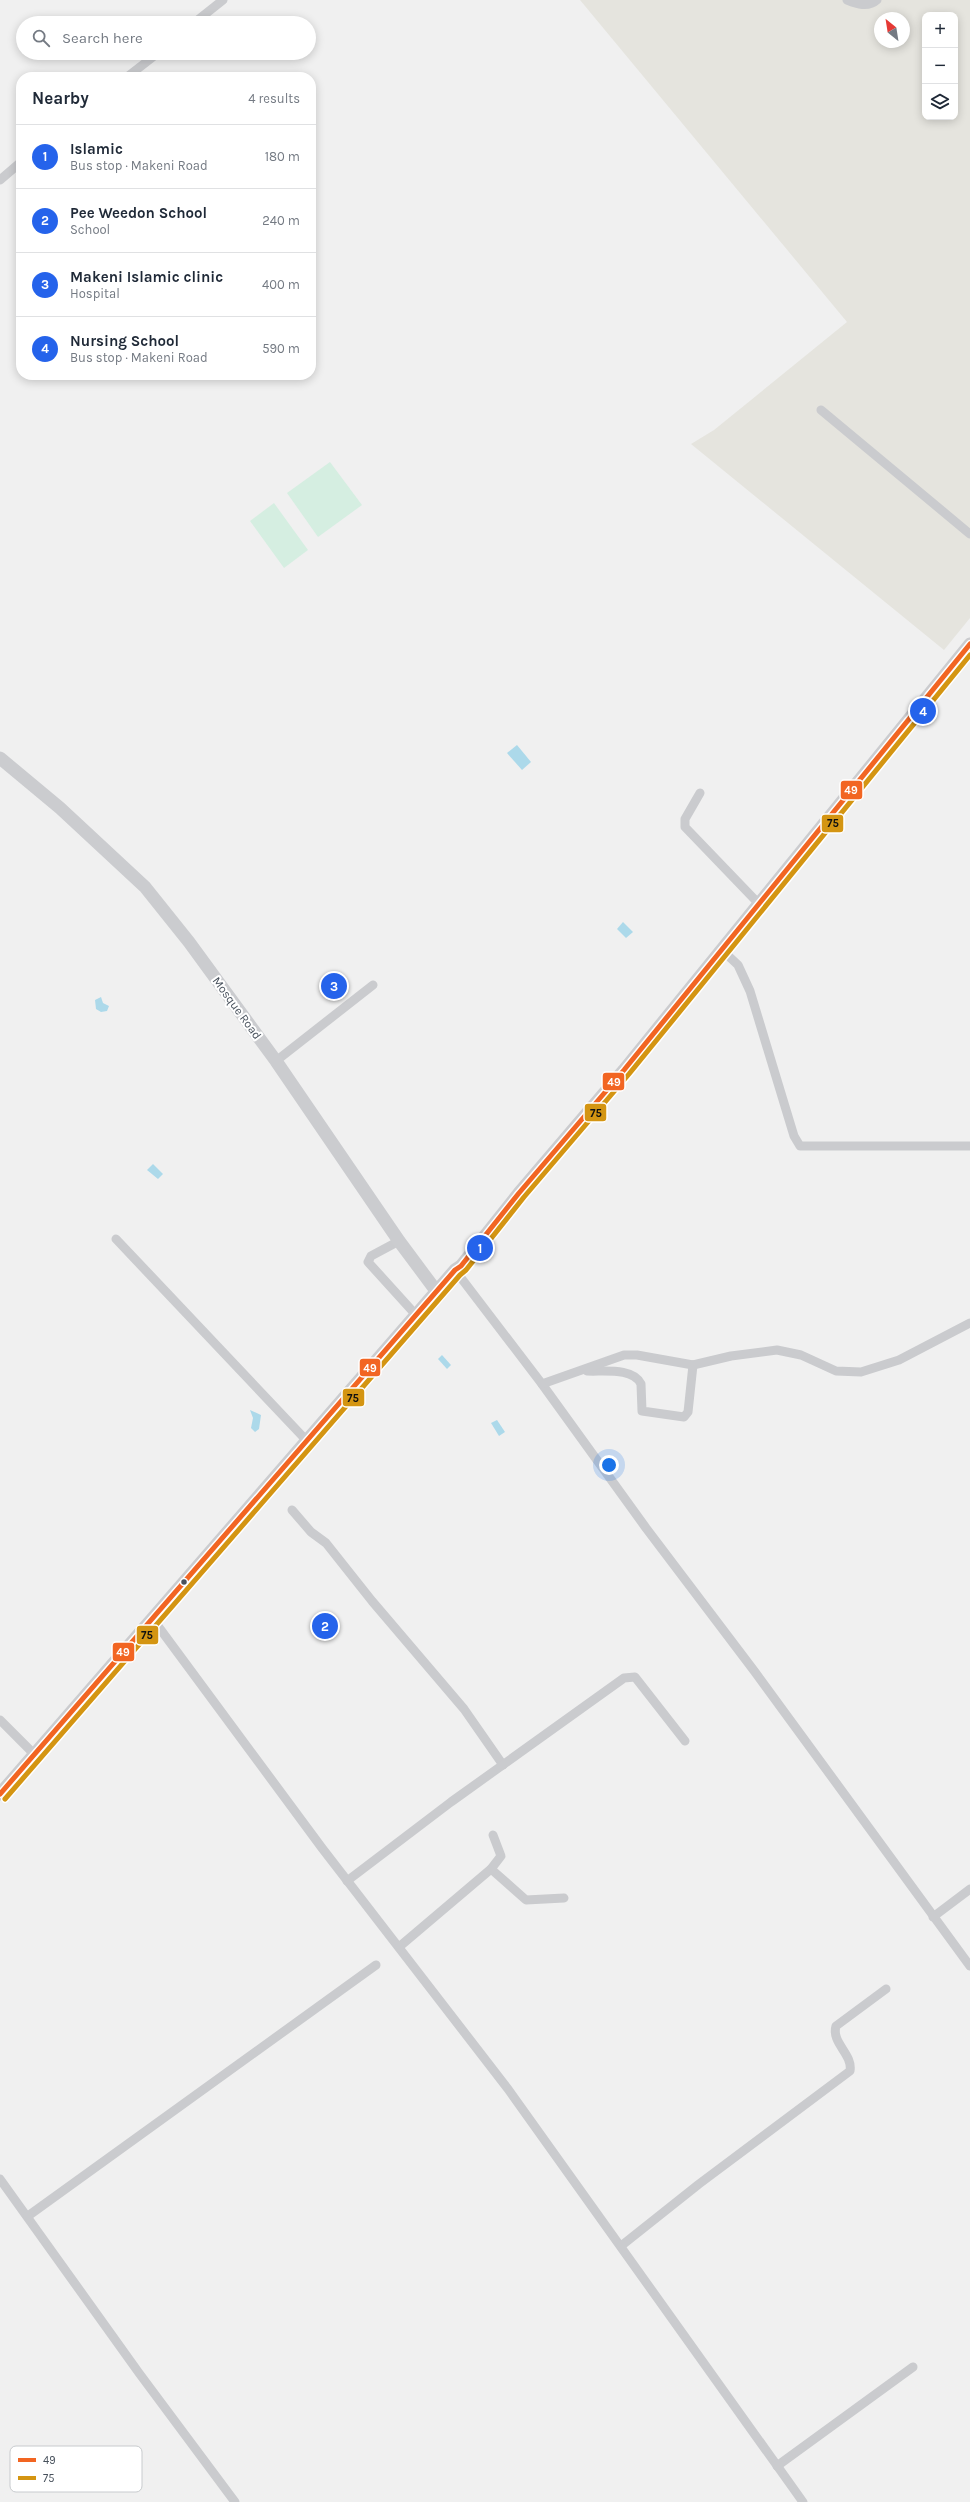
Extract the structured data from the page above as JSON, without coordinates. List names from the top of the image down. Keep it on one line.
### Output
{"streets":{"main road":["Mosque Road"]},"lines":["transit line 49","transit line 75"],"legend":["49","75"],"north":"top left","page":{"map_buttons":["+","−"],"search":"Search here","heading":["Nearby","4 results"],"list":[{"mark":"1","name":"Islamic","note":"Bus stop · Makeni Road","value":"180 m"},{"mark":"2","name":"Pee Weedon School","note":"School","value":"240 m"},{"mark":"3","name":"Makeni Islamic clinic","note":"Hospital","value":"400 m"},{"mark":"4","name":"Nursing School","note":"Bus stop · Makeni Road","value":"590 m"}],"pins":["4","3","1","2"]}}
